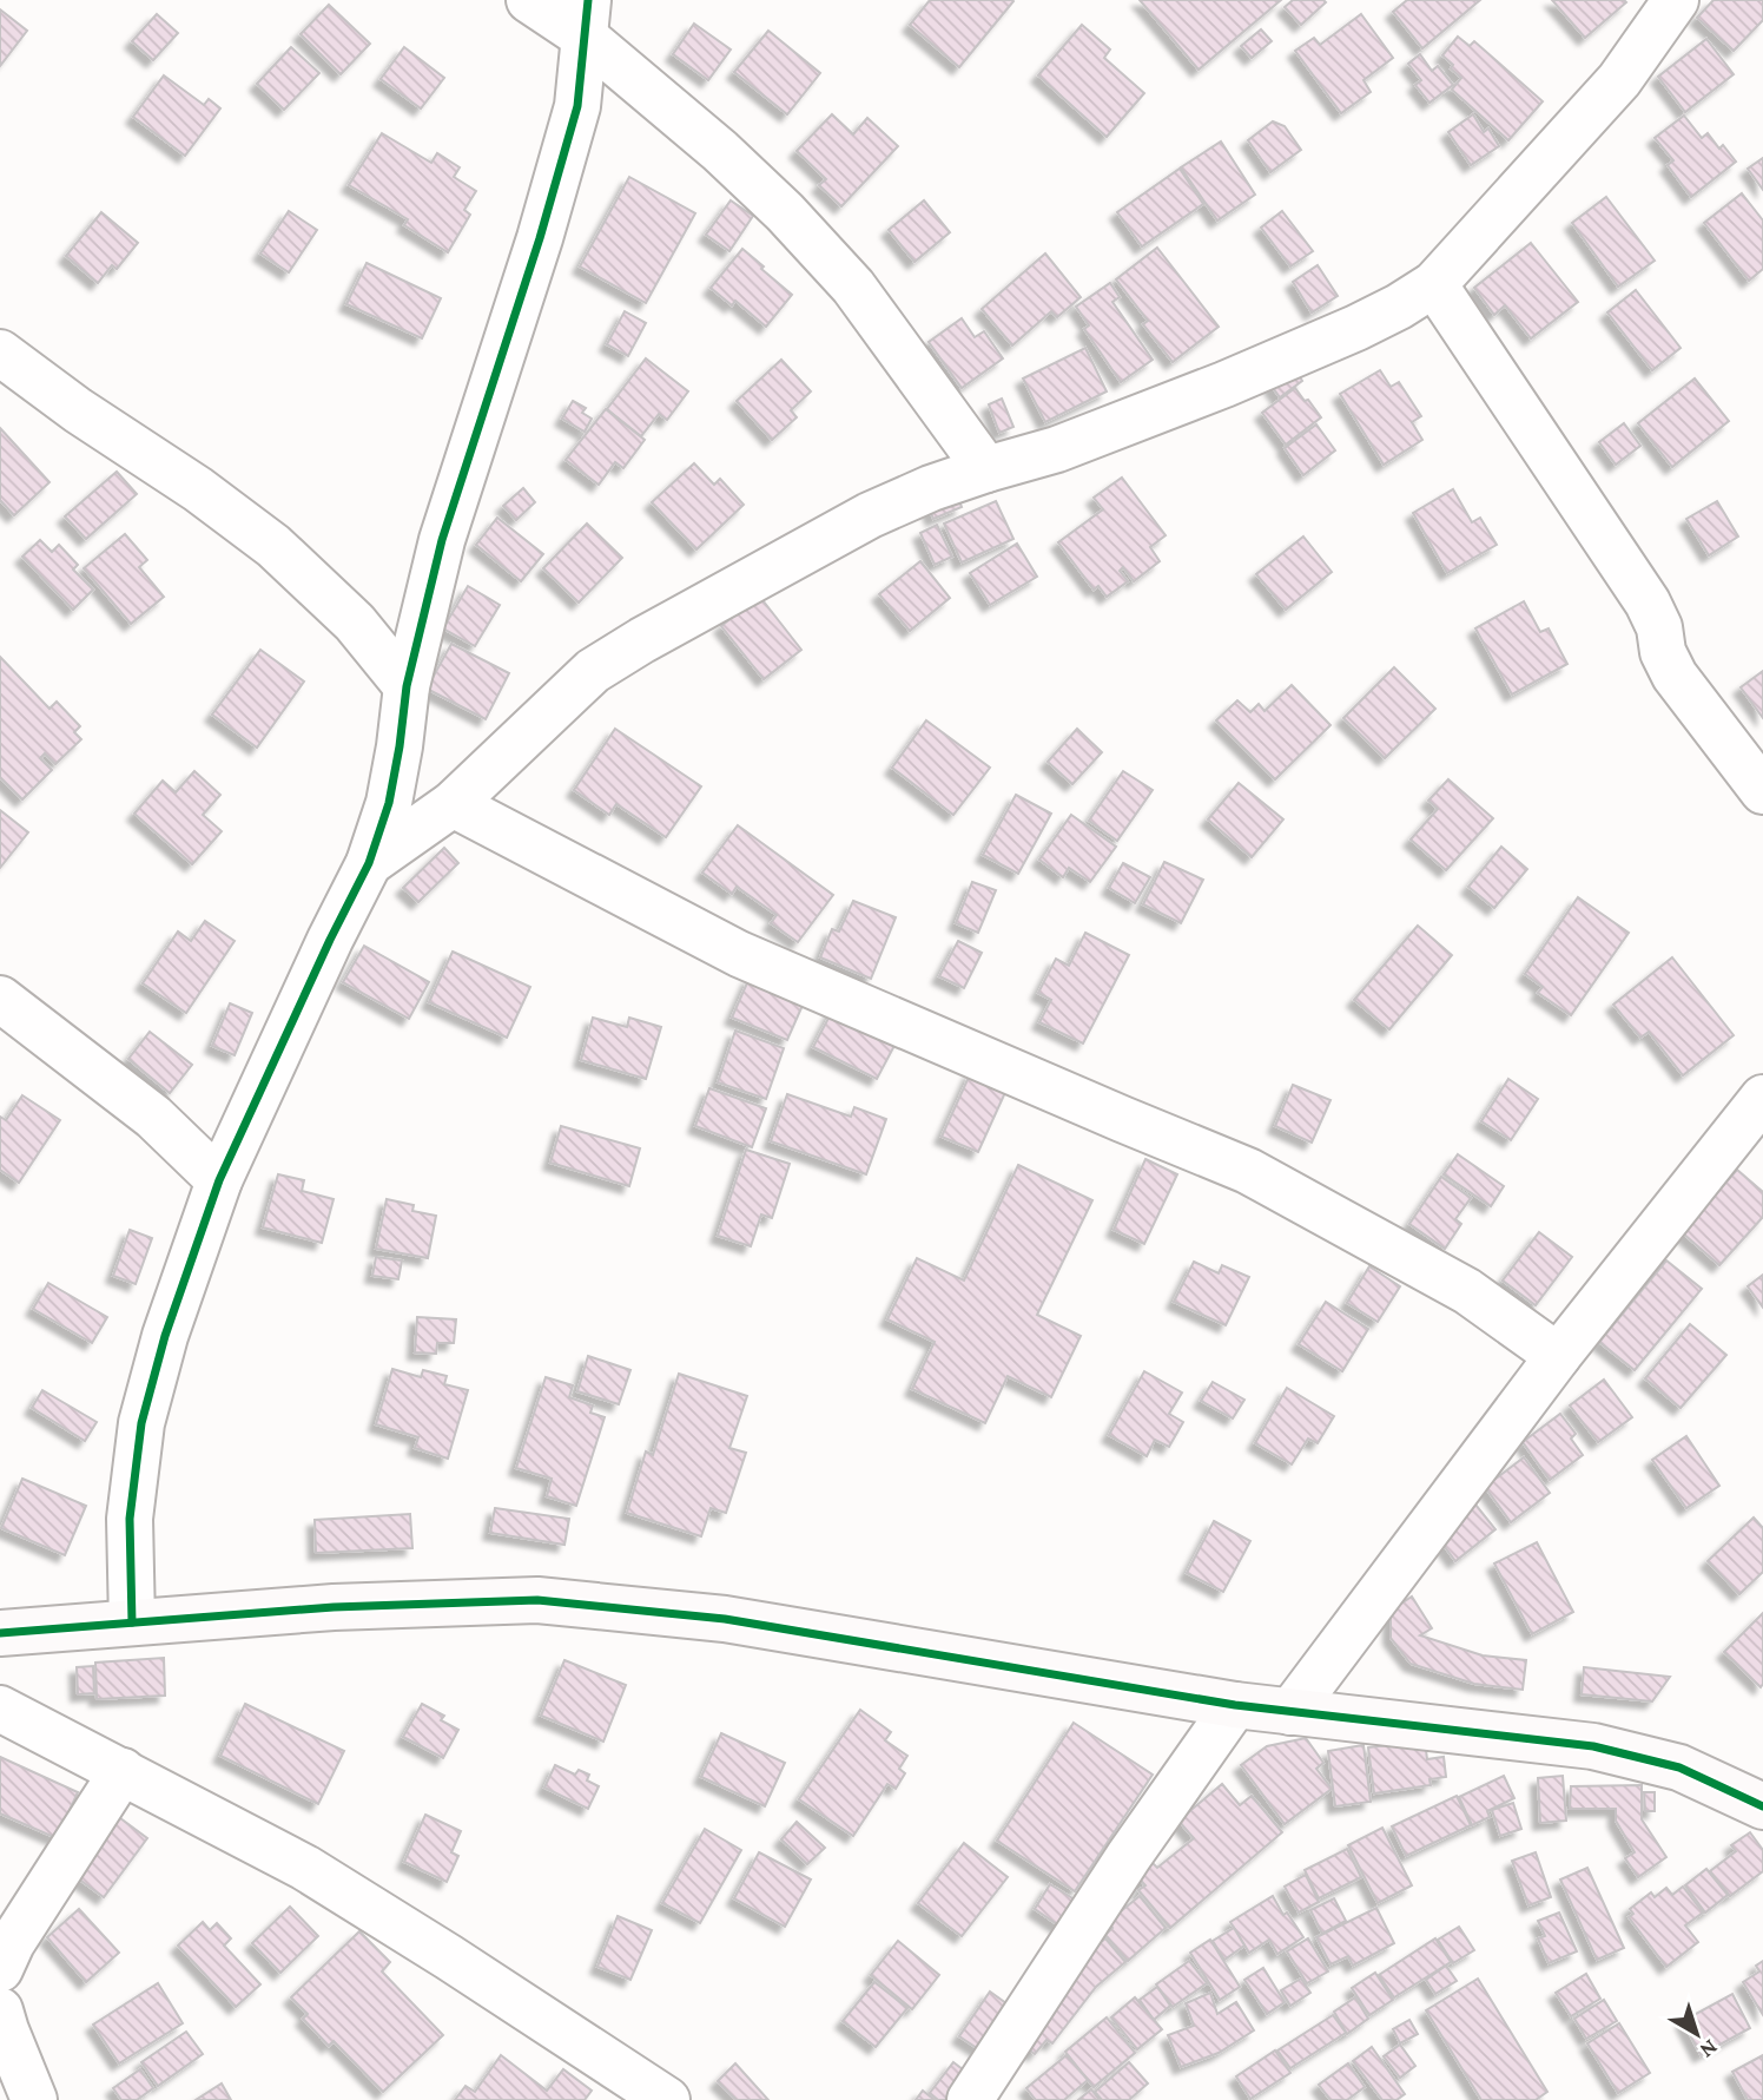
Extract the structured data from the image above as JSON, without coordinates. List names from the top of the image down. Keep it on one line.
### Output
{"north":"bottom right"}
